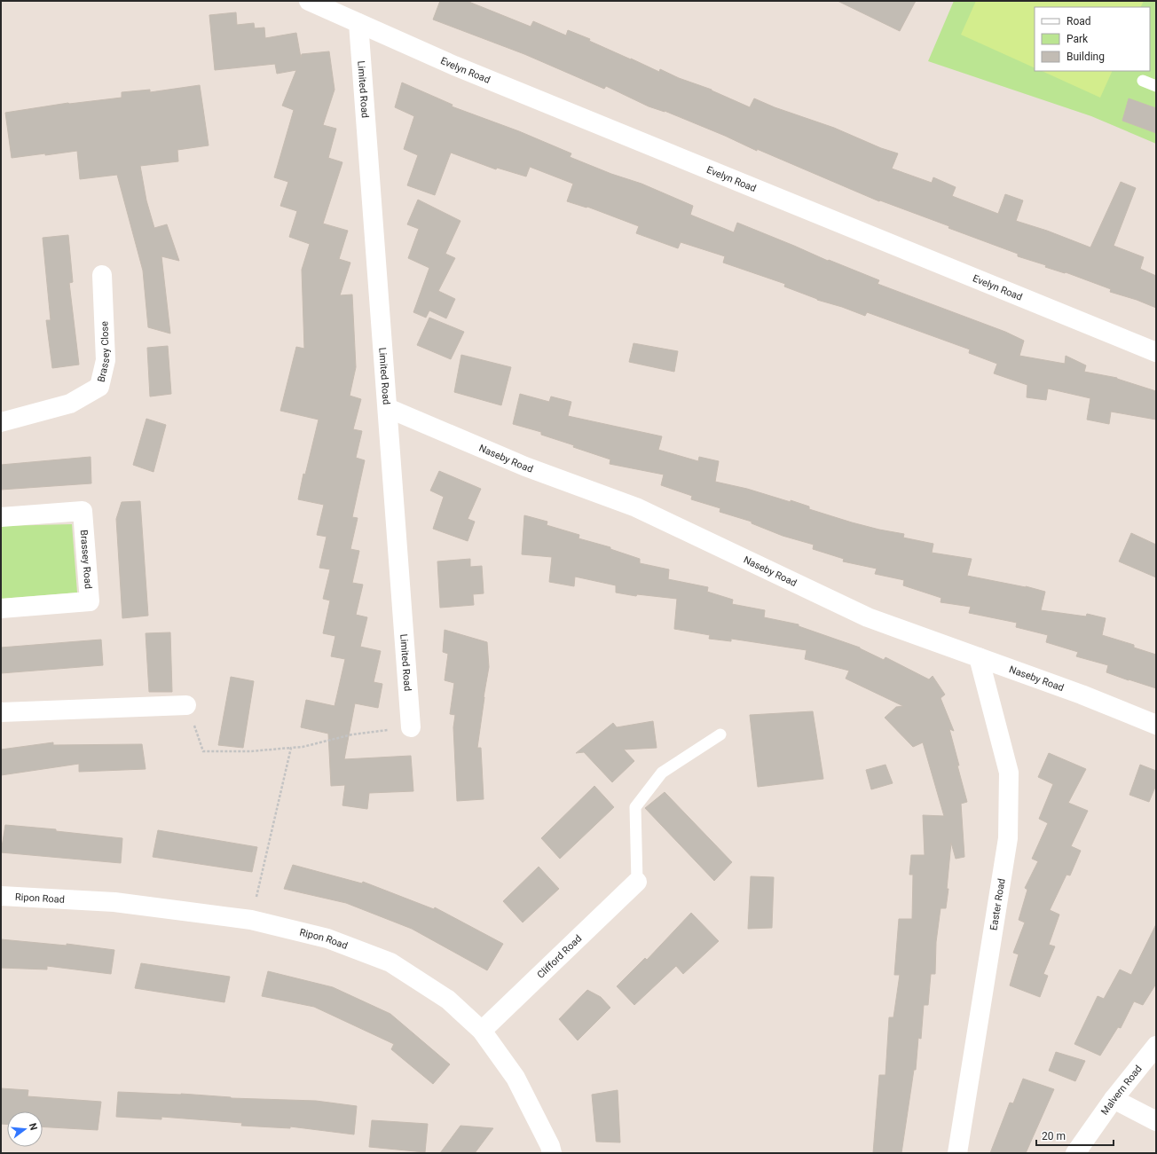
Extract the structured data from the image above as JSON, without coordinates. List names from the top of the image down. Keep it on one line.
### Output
{"streets":{"street":["Evelyn Road","Limited Road","Brassey Close","Naseby Road","Brassey Road","Ripon Road","Easter Road","Clifford Road","Malvern Road"]},"crossings":[["Evelyn Road","Limited Road"],["Limited Road","Naseby Road"],["Naseby Road","Easter Road"],["Ripon Road","Clifford Road"]],"legend":["Road","Park","Building"],"scale_bar":"20 m","north":"right"}
